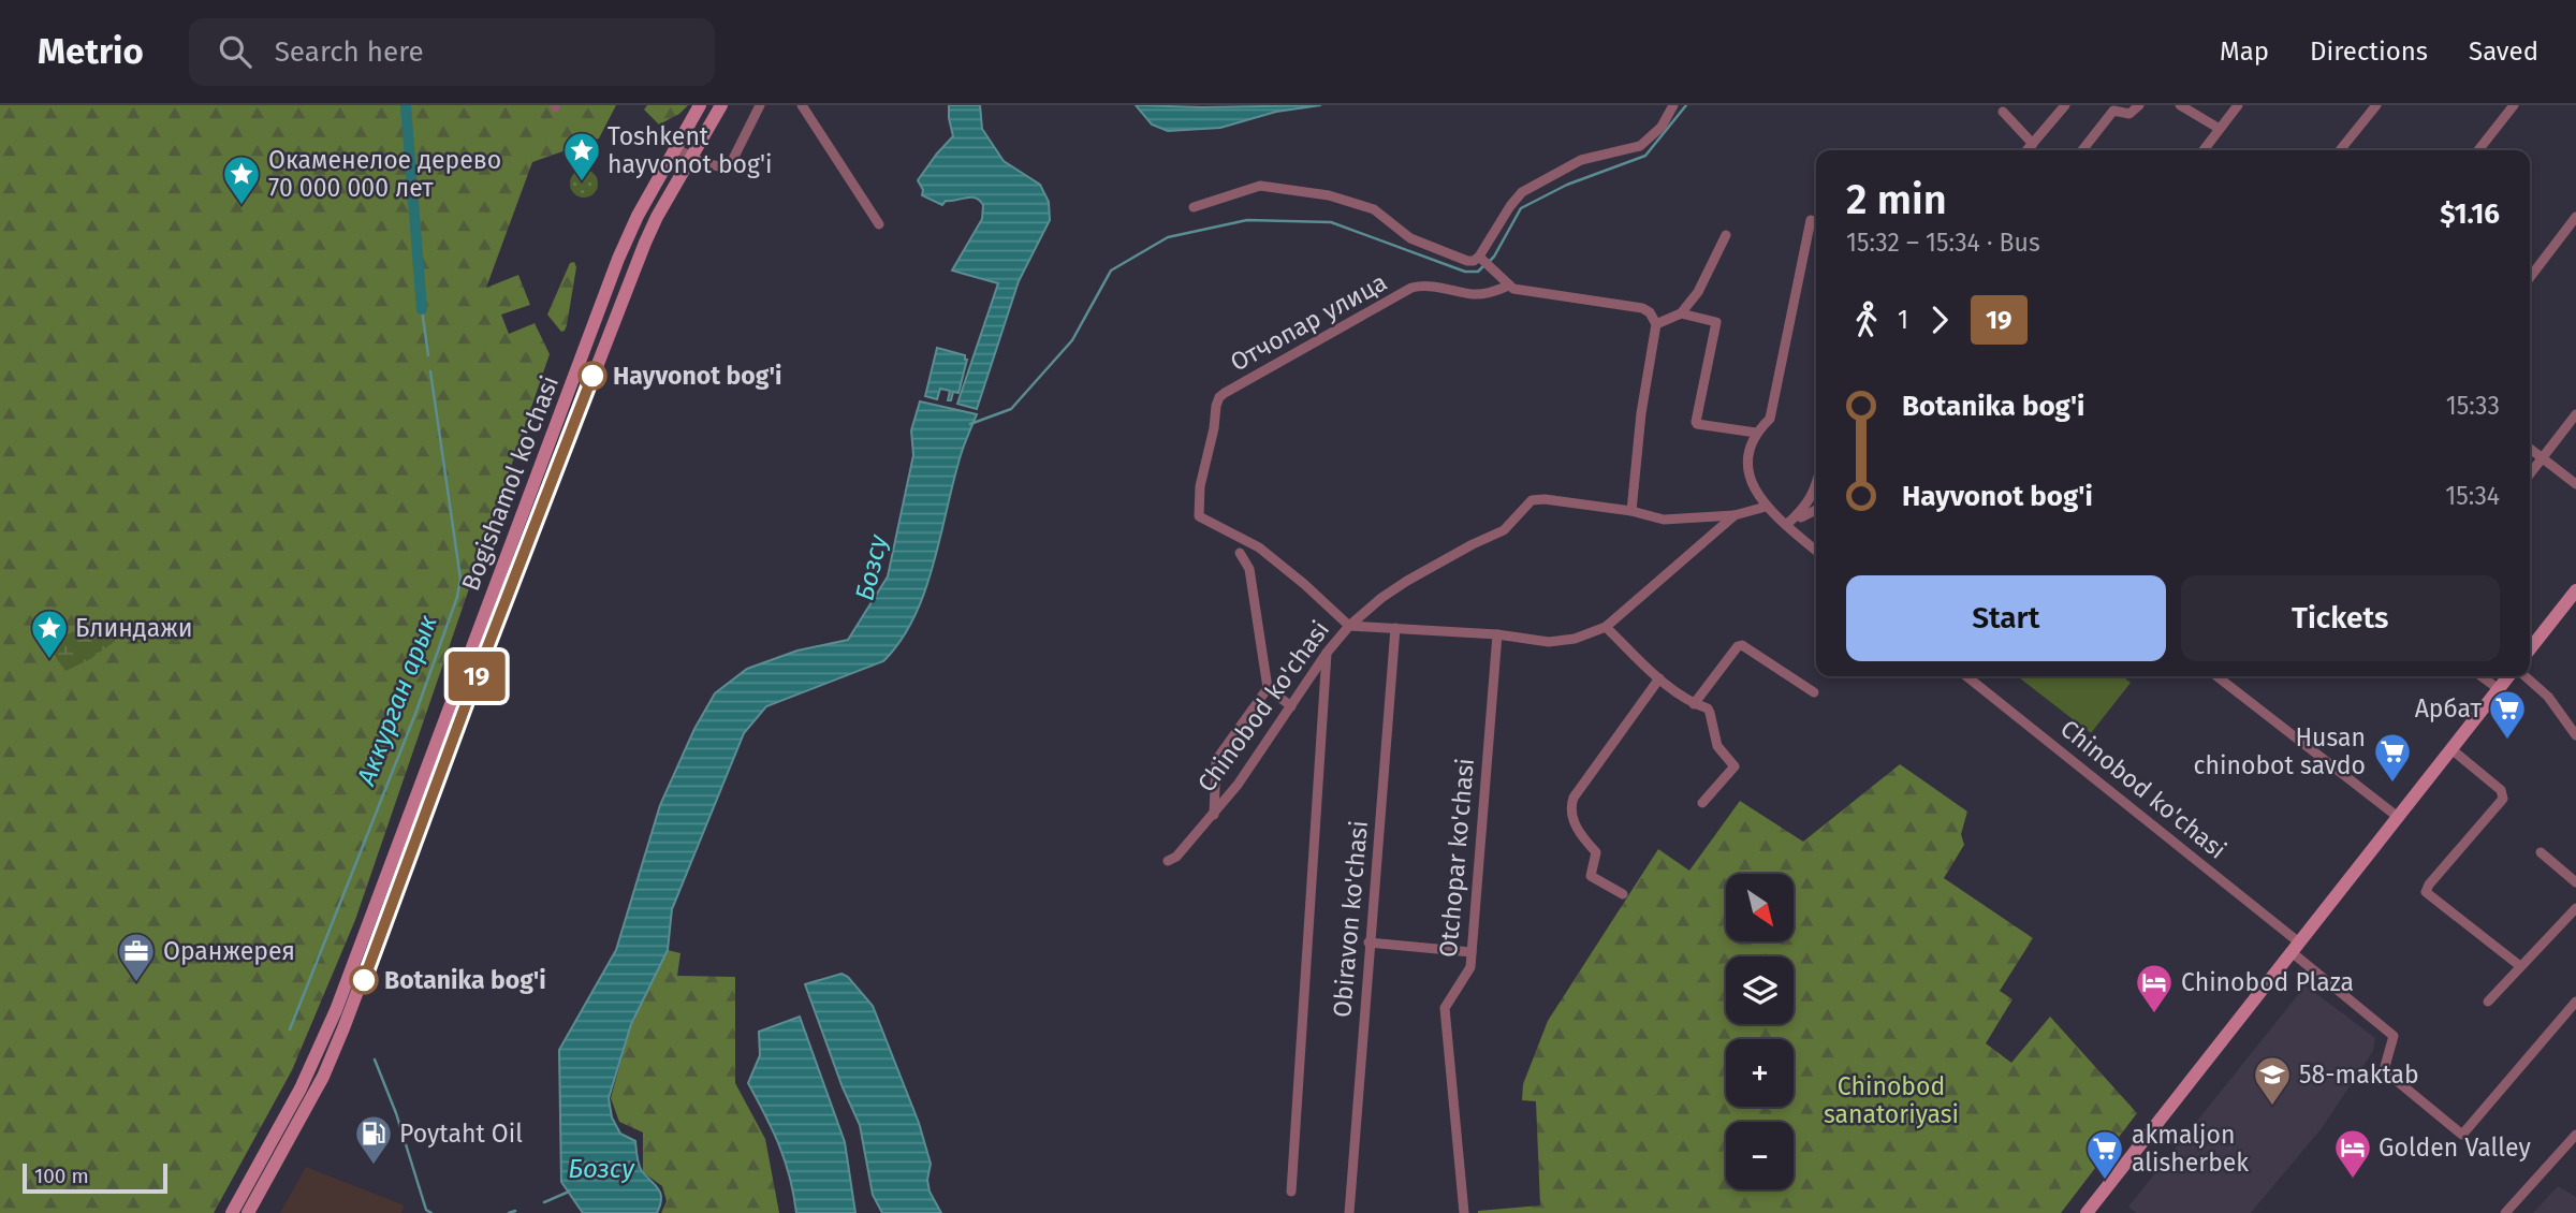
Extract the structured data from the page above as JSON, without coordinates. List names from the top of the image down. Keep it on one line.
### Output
{"streets":{"main road":["Bogishamol ko'chasi"],"street":["Отчопар улица","Chinobod ko'chasi","Otchopar ko'chasi","Obiravon ko'chasi"]},"crossings":[["Отчопар улица","Chinobod ko'chasi"]],"water":["Бозсу","Аккурган арык"],"parks":["Chinobod sanatoriyasi"],"places":{"place":["Toshkent hayvonot bog'i","Окаменелое дерево 70 000 000 лет","Блиндажи"],"other":["Hayvonot bog'i","Botanika bog'i"],"supermarket":["Арбат","Husan chinobot savdo","akmaljon alisherbek"],"office":["Оранжерея"],"hotel":["Chinobod Plaza","Golden Valley"],"school or university":["58-maktab"],"fuel station":["Poytaht Oil"]},"lines":["bus line 19"],"scale_bar":"100 m","north":"bottom right","page":{"header":"Metrio","search":"Search here","nav":["Map","Directions","Saved"],"on_map":"19","heading":["2 min","15:32 – 15:34 · Bus","$1.16"],"legs":["1","19"],"list":[{"name":"Botanika bog'i","value":"15:33"},{"name":"Hayvonot bog'i","value":"15:34"}],"buttons":["Start","Tickets"],"map_buttons":["+","−"],"scale":"100 m"}}
